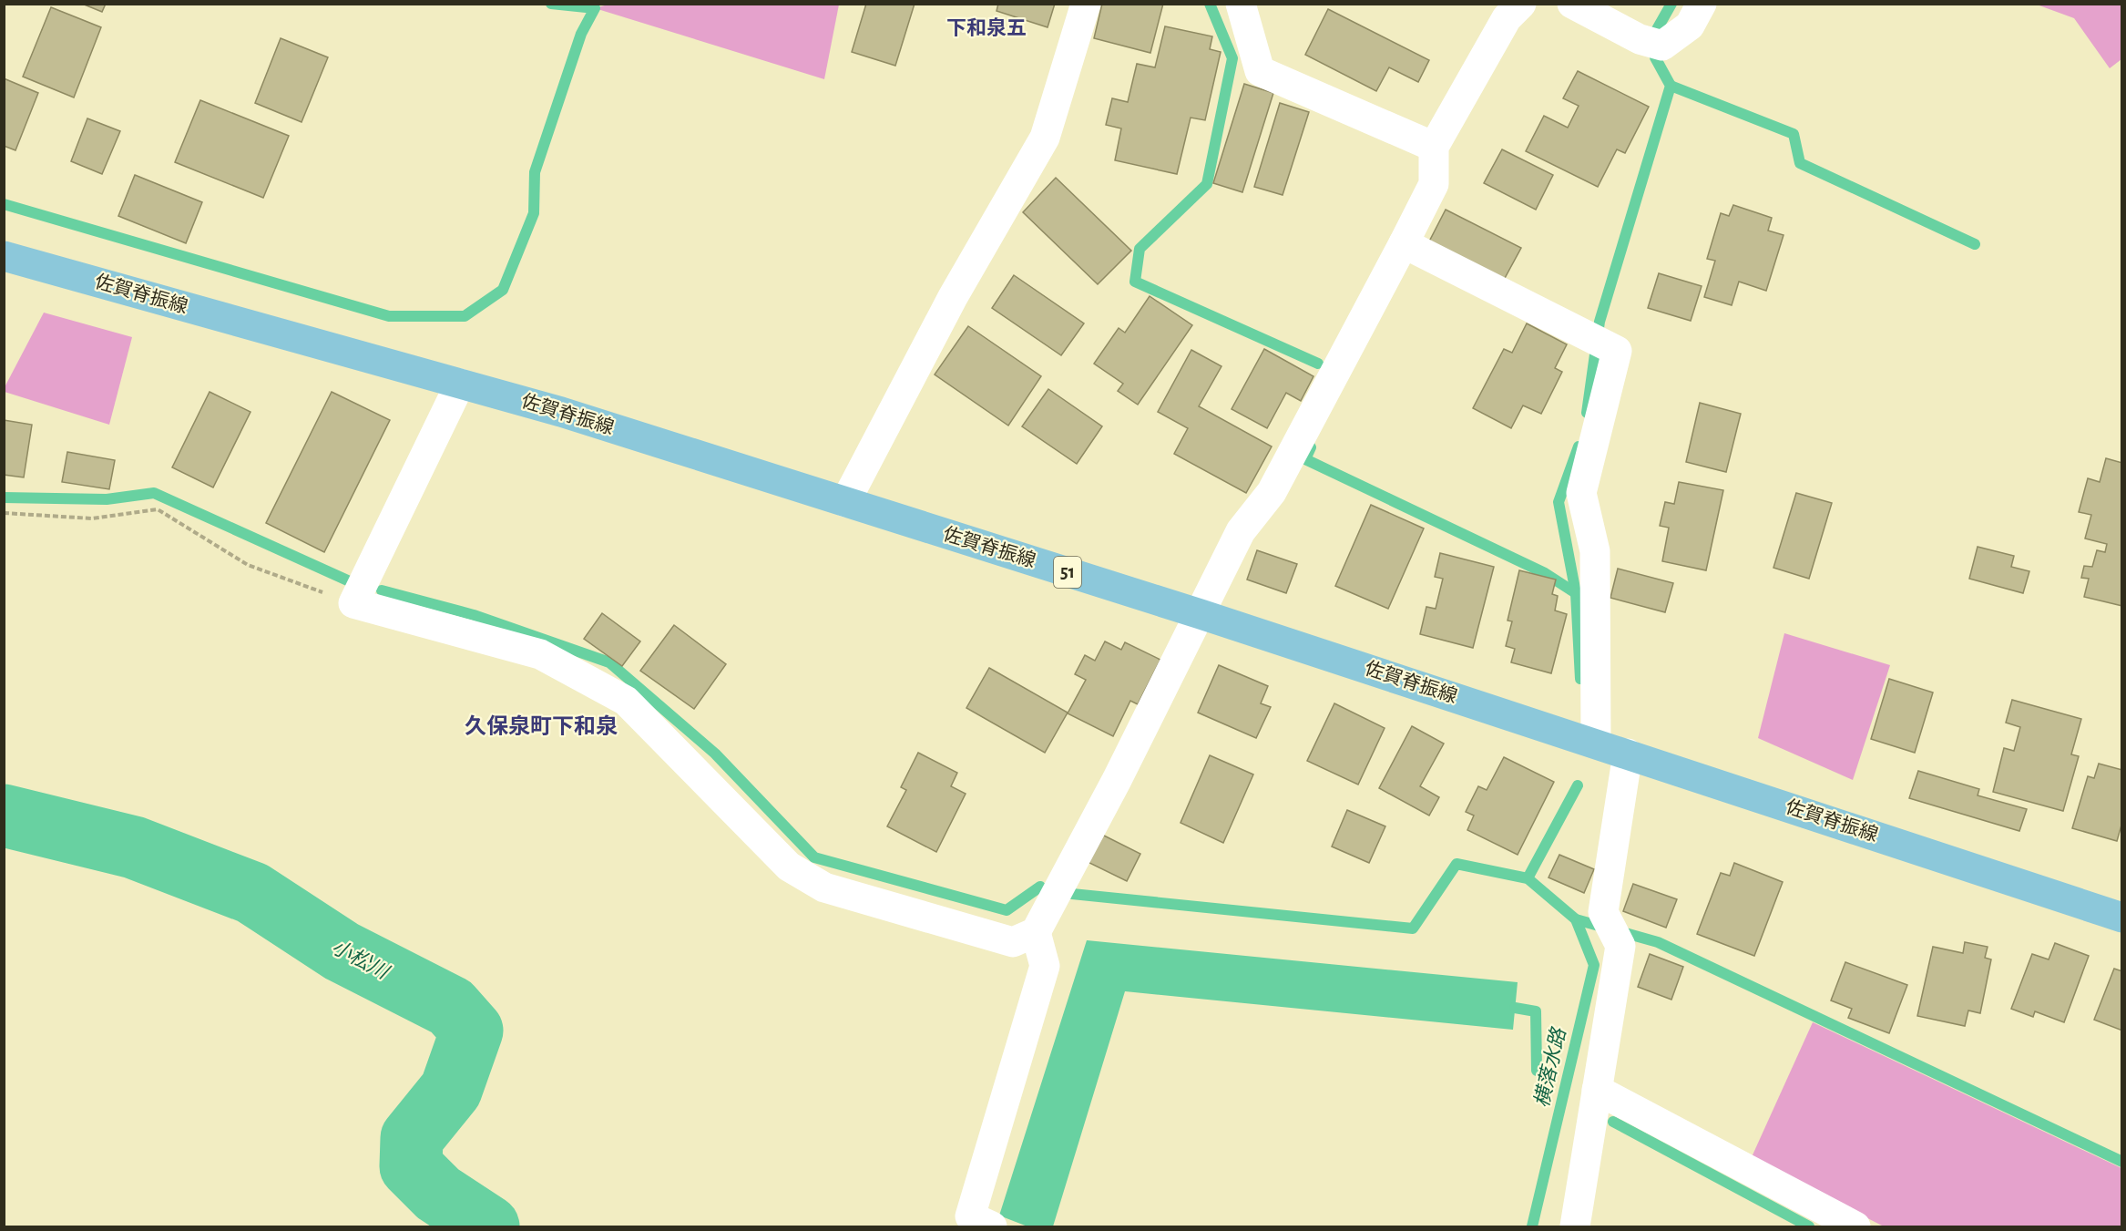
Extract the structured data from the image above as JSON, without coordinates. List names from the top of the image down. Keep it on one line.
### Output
{"streets":{"main road":["佐賀脊振線","51"]},"districts":["下和泉五","久保泉町下和泉"],"water":["小松川","横落水路"]}
